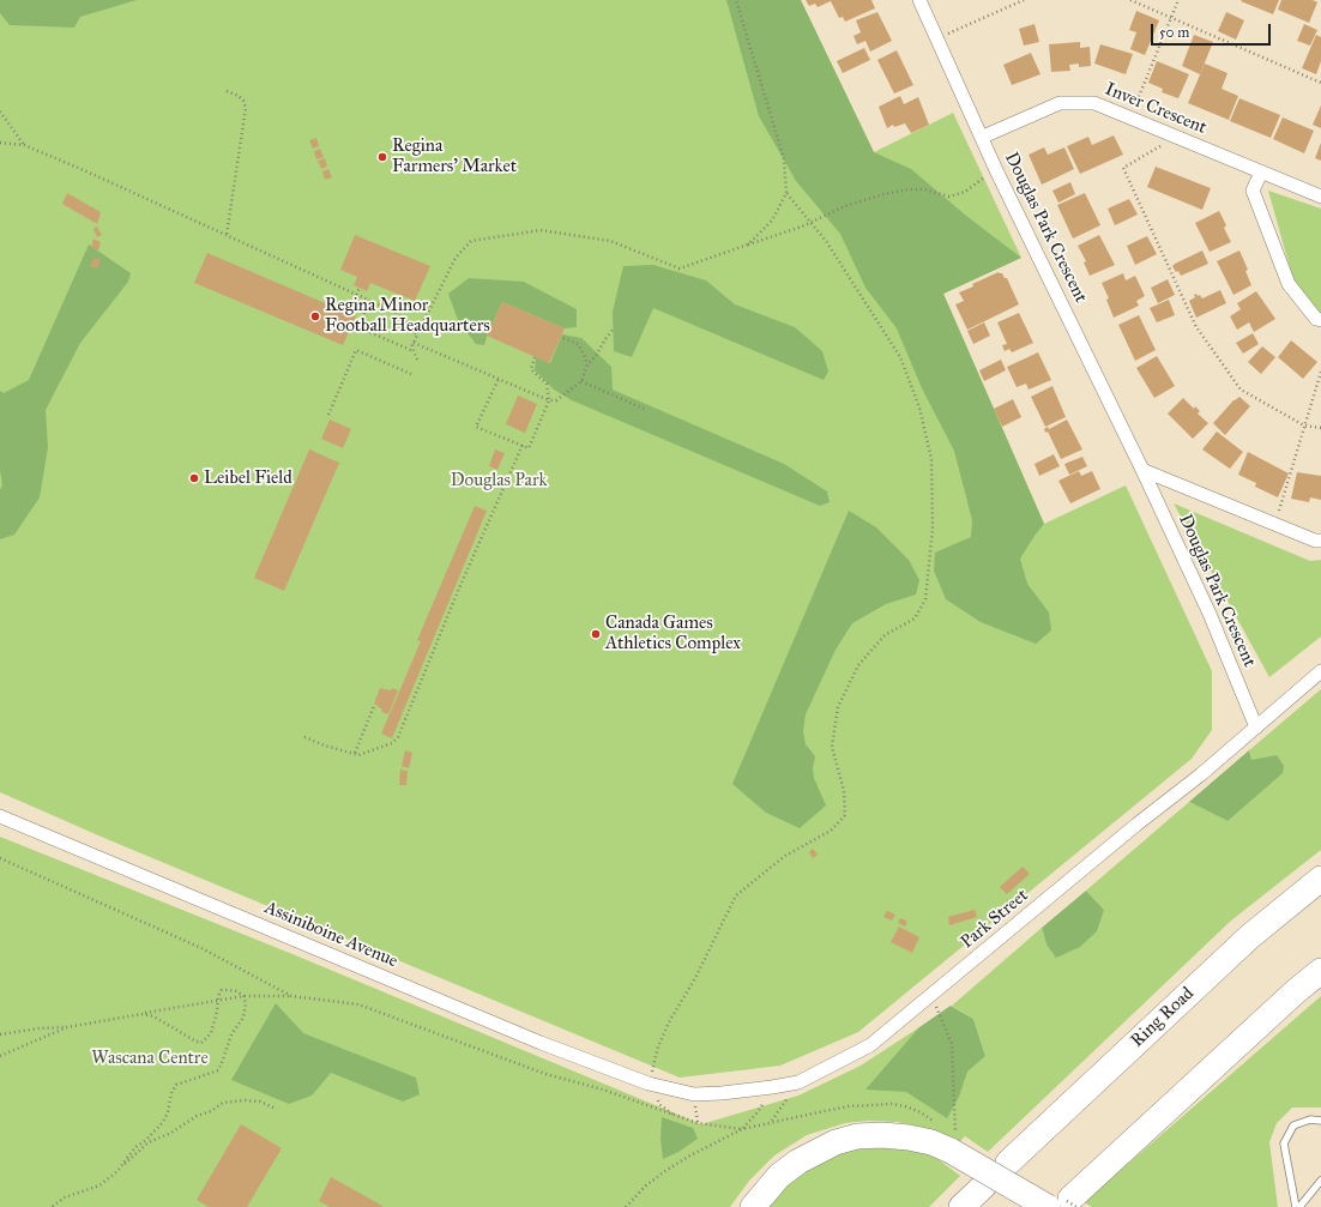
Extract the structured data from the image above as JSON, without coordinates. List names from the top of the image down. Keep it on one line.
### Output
{"streets":{"highway":["Ring Road"],"street":["Inver Crescent","Douglas Park Crescent","Park Street","Assiniboine Avenue"]},"crossings":[["Inver Crescent","Douglas Park Crescent"],["Douglas Park Crescent","Park Street"],["Park Street","Assiniboine Avenue"]],"parks":["Douglas Park","Wascana Centre"],"places":["Regina Farmers' Market","Regina Minor Football Headquarters","Leibel Field","Canada Games Athletics Complex"],"scale_bar":"50 m"}
